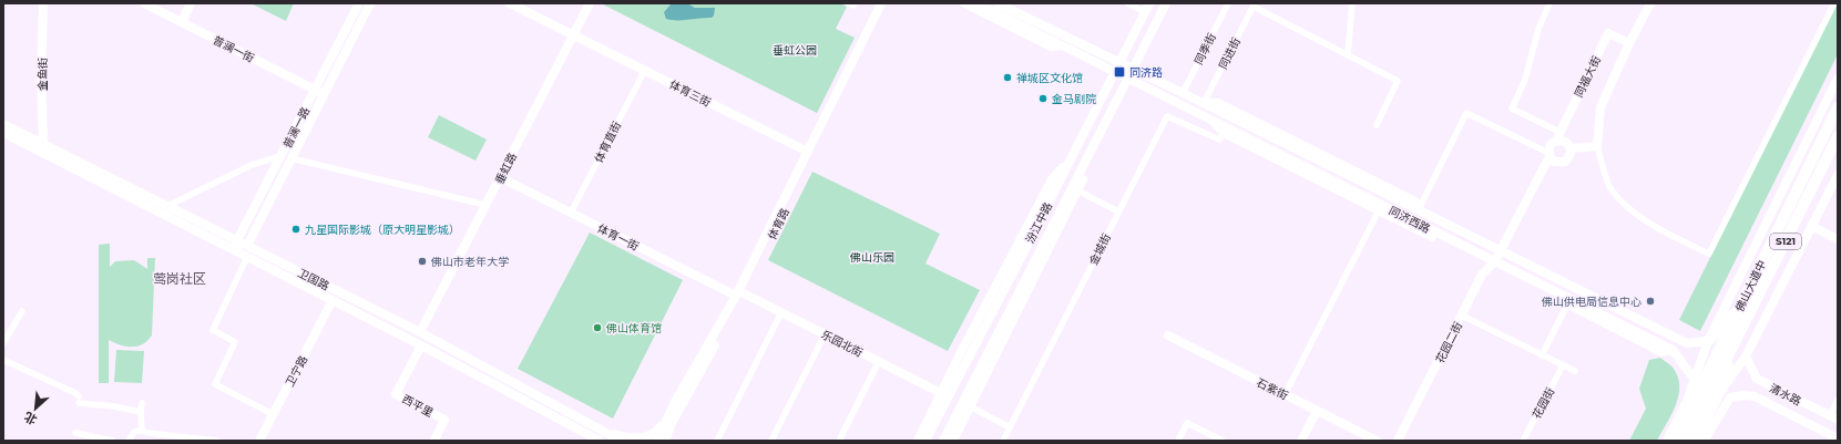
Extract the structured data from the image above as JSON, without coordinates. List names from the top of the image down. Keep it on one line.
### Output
{"streets":{"highway":["S121","佛山大道中"],"main road":["普澜一街","金鱼街","同福大街","体育三街","普澜一路","垂虹路","同济西路","汾江中路","体育路","体育一街","卫国路","花园二街","乐园北街","卫宁路","石紫街","清水路","西平里"],"street":["同季街","同进街","体育直街","金城街","花园街"]},"crossings":[["普澜一街","普澜一路"],["同季街","同济西路"],["同进街","同济西路"],["金鱼街","卫国路"],["同福大街","同济西路"],["同福大街","花园二街"],["体育三街","体育直街"],["体育三街","垂虹路"],["体育三街","体育路"],["普澜一路","卫国路"],["体育直街","体育一街"],["垂虹路","体育一街"],["垂虹路","卫国路"],["同济西路","汾江中路"],["同济西路","花园二街"],["体育路","体育一街"],["体育路","乐园北街"],["体育一街","乐园北街"]],"districts":["莺岗社区"],"parks":["垂虹公园","佛山乐园"],"places":{"transit":["同济路"],"other":["禅城区文化馆","金马剧院","九星国际影城（原大明星影城）","佛山市老年大学","佛山供电局信息中心","佛山体育馆"]},"north":"bottom left"}
